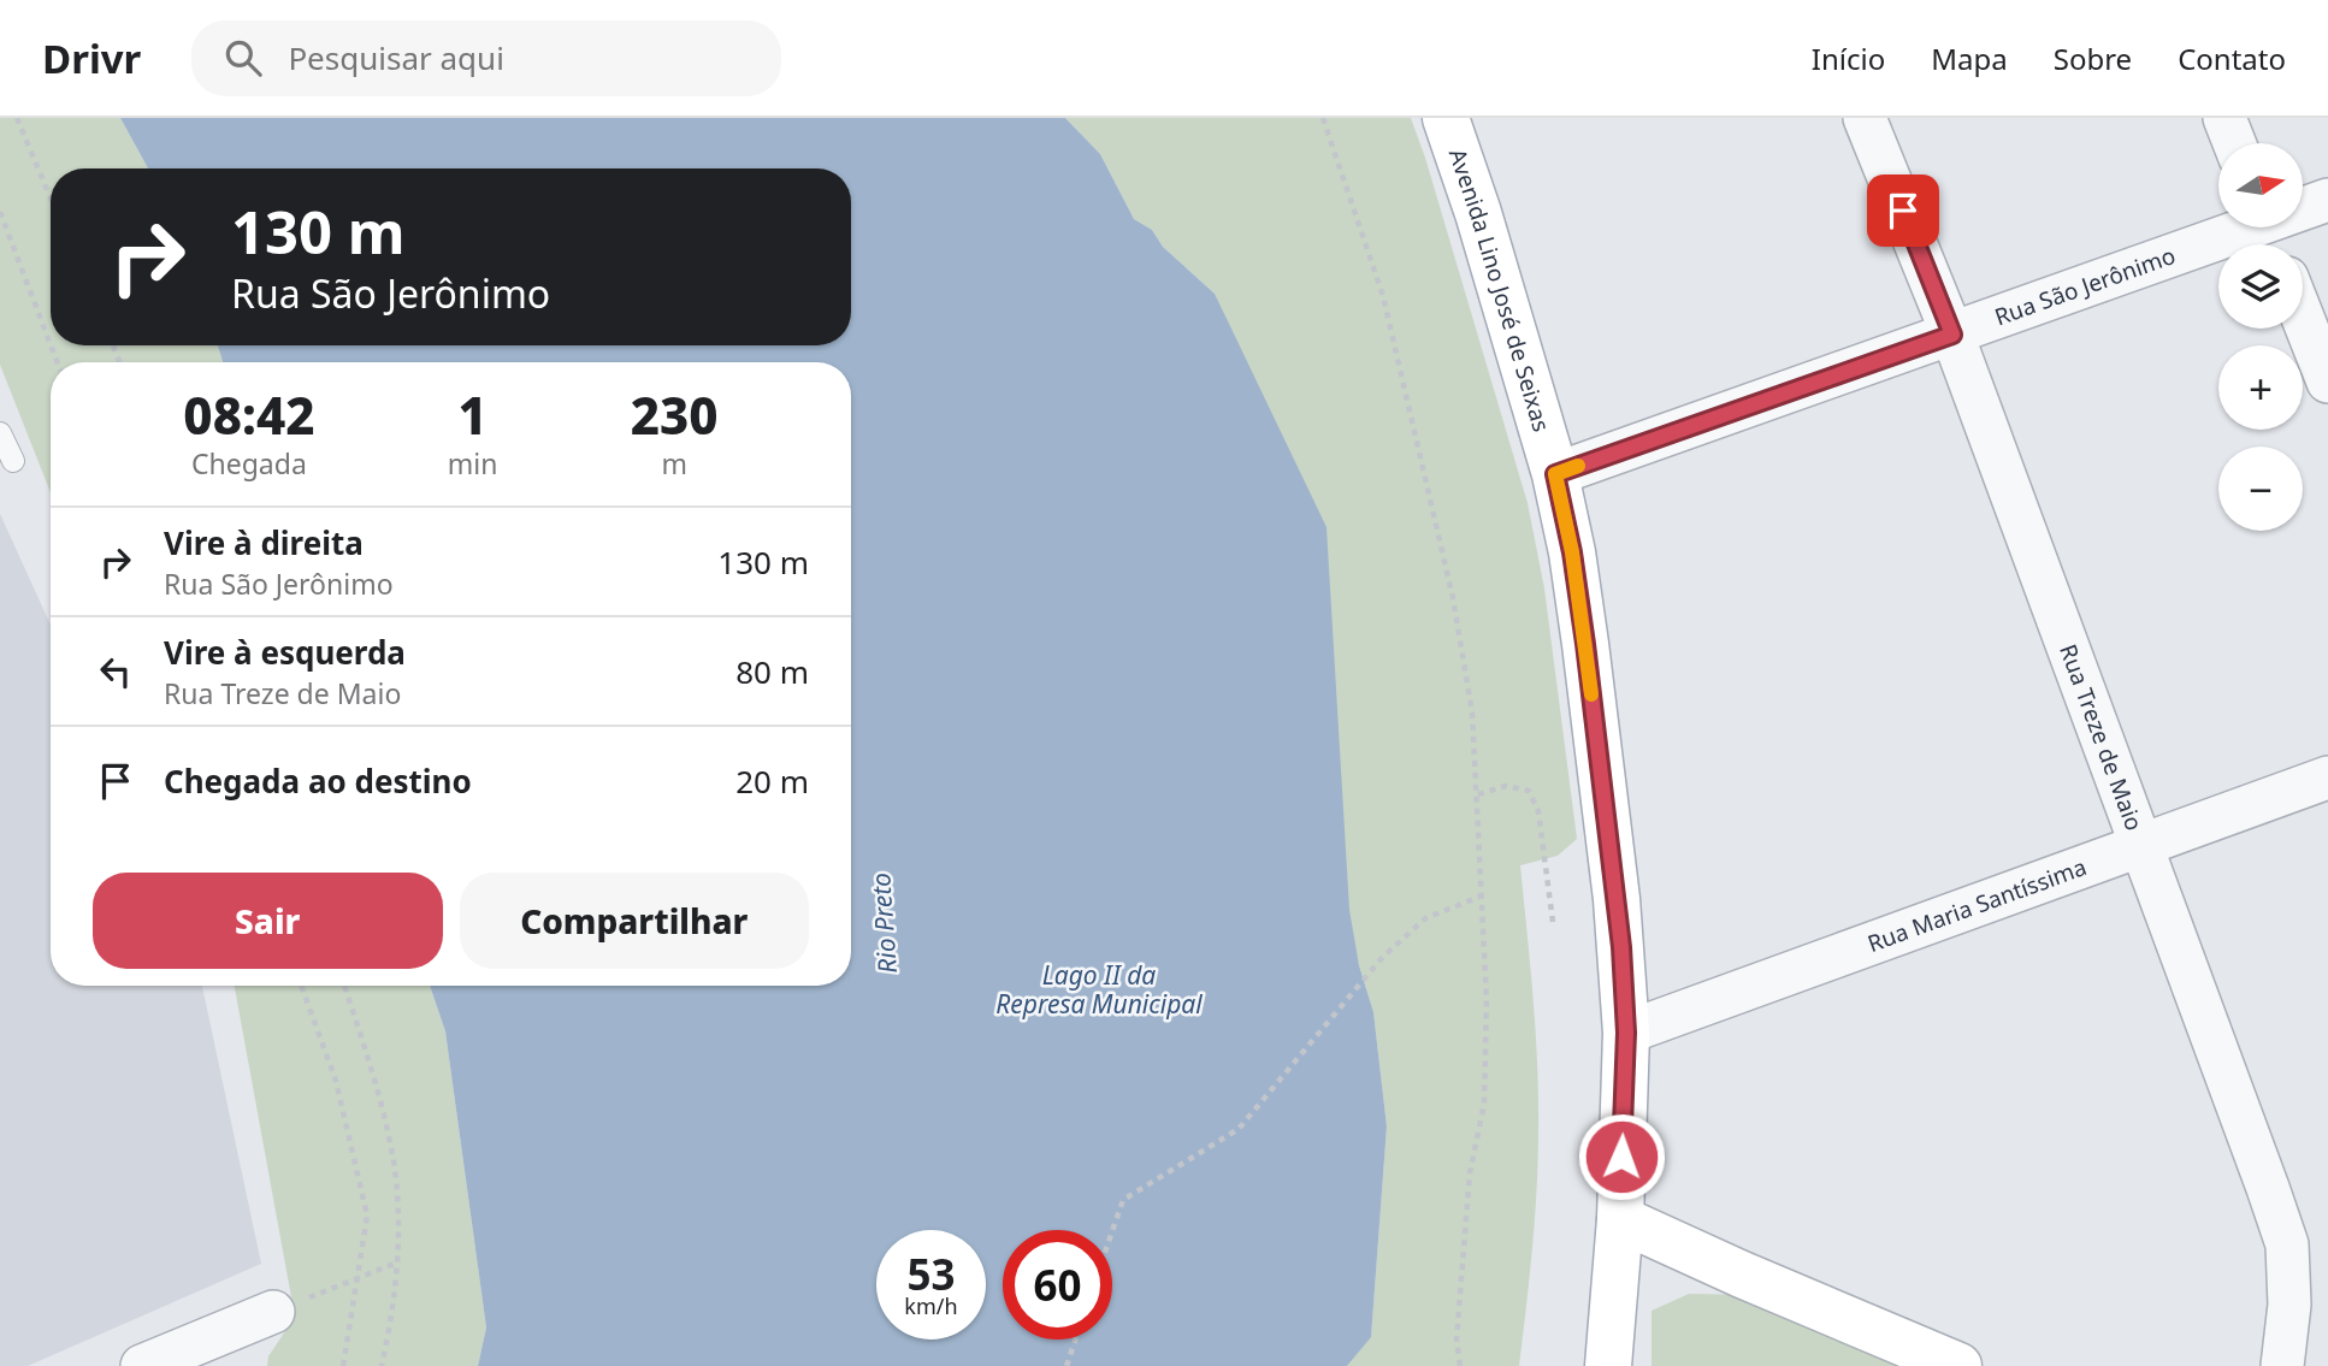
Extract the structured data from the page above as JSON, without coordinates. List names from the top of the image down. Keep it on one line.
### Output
{"streets":{"main road":["Avenida Lino José de Seixas"],"street":["Rua São Jerônimo","Rua Treze de Maio","Rua Maria Santíssima"]},"crossings":[["Rua São Jerônimo","Avenida Lino José de Seixas"],["Rua São Jerônimo","Rua Treze de Maio"],["Avenida Lino José de Seixas","Rua Maria Santíssima"],["Rua Treze de Maio","Rua Maria Santíssima"]],"water":["Rio Preto","Lago II da Represa Municipal"],"north":"right","page":{"header":"Drivr","search":"Pesquisar aqui","nav":["Início","Mapa","Sobre","Contato"],"map_buttons":["+","−"],"turn":["130 m","Rua São Jerônimo"],"eta":["08:42","Chegada","1","min","230","m"],"list":[{"name":"Vire à direita","note":"Rua São Jerônimo","value":"130 m"},{"name":"Vire à esquerda","note":"Rua Treze de Maio","value":"80 m"},{"name":"Chegada ao destino","value":"20 m"}],"buttons":["Sair","Compartilhar"],"speed":"53 km/h","limit":"60"}}
